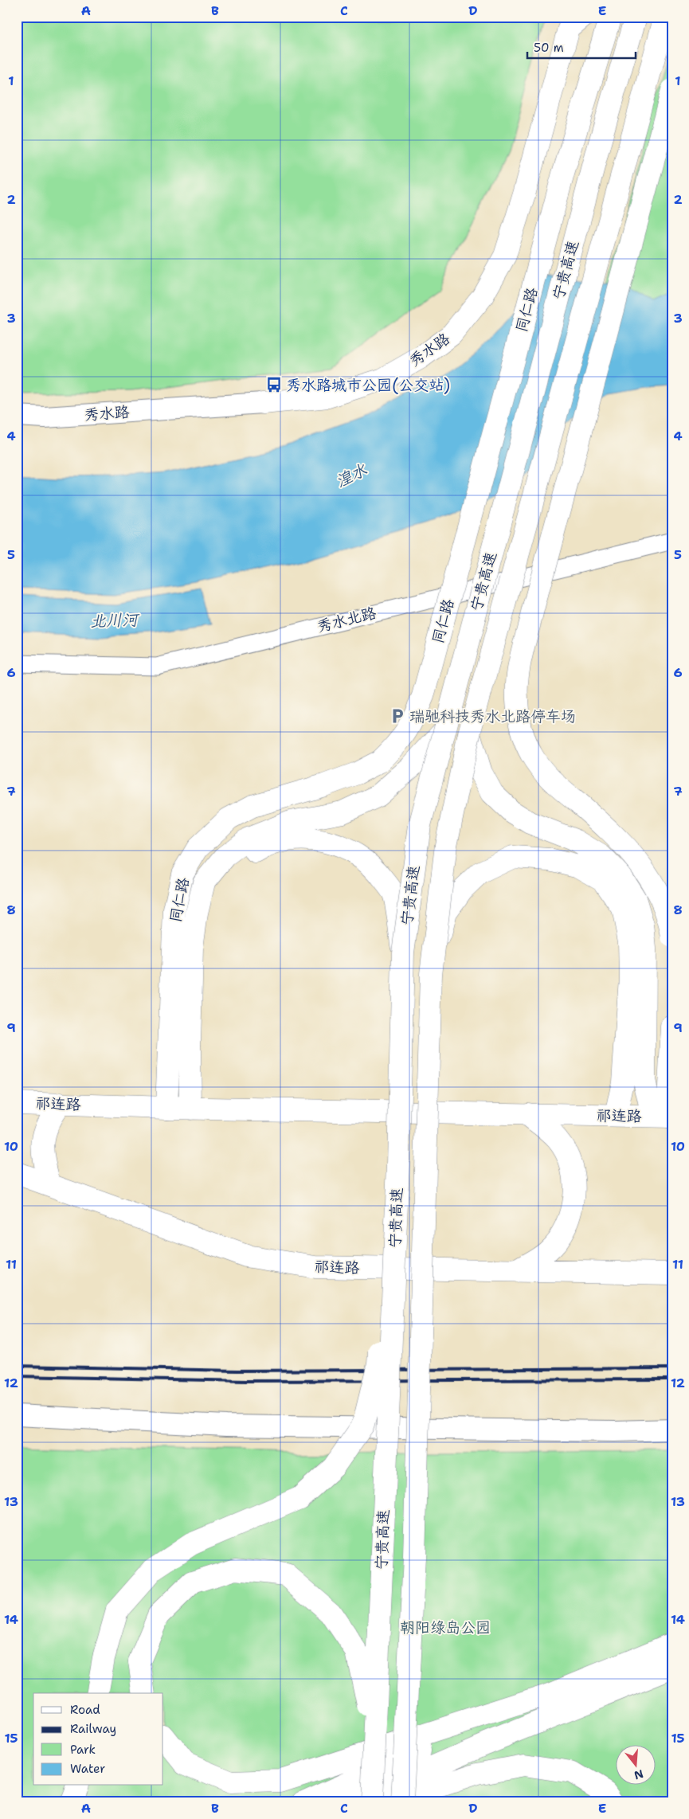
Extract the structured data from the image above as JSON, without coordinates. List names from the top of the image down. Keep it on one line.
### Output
{"streets":{"main road":["宁贵高速","同仁路","秀水路","祁连路"],"street":["秀水北路"]},"crossings":[["同仁路","祁连路"]],"water":["湟水","北川河"],"parks":["朝阳绿岛公园"],"places":{"bus stop":["秀水路城市公园(公交站)"],"parking":["瑞驰科技秀水北路停车场"]},"legend":["Road","Railway","Park","Water"],"scale_bar":"50 m","north":"bottom","grid":{"columns":["A","B","C","D","E"],"rows":["1","2","3","4","5","6","7","8","9","10","11","12","13","14","15"]}}
